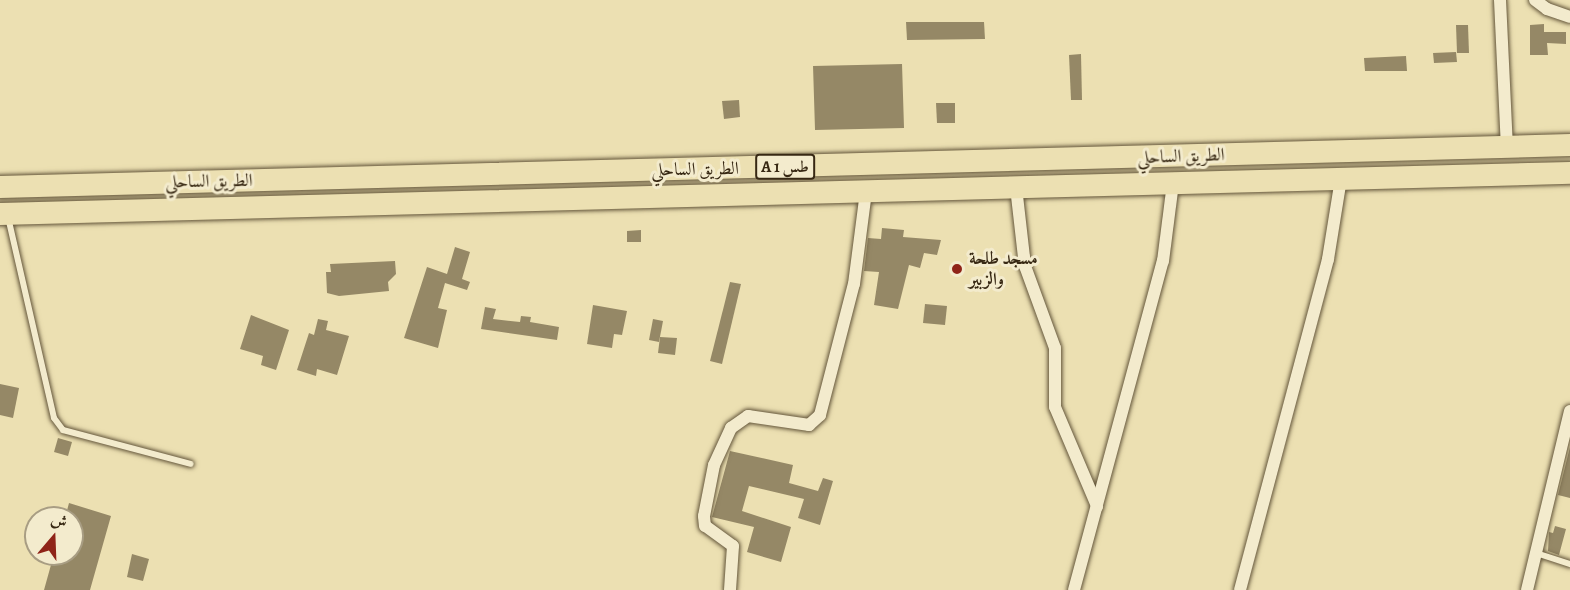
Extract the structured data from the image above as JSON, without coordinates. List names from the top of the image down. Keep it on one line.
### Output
{"streets":{"highway":["الطريق الساحلي","A 1 طس"]},"places":["مسجد طلحة والزبير"],"north":"top"}
